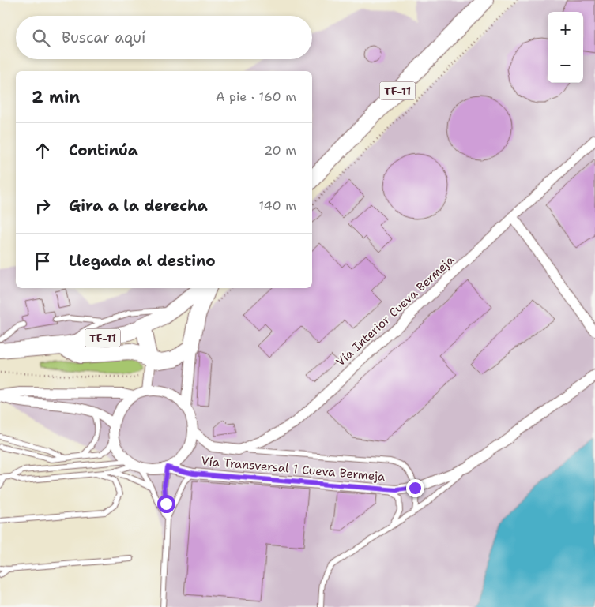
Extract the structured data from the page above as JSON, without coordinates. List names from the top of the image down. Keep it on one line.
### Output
{"streets":{"main road":["TF-11"],"street":["Vía Interior Cueva Bermeja","Vía Transversal 1 Cueva Bermeja"]},"crossings":[["Vía Interior Cueva Bermeja","Vía Transversal 1 Cueva Bermeja"]],"page":{"map_buttons":["+","−"],"search":"Buscar aquí","heading":["2 min","A pie · 160 m"],"list":[["Continúa","20 m"],["Gira a la derecha","140 m"],"Llegada al destino"]}}
